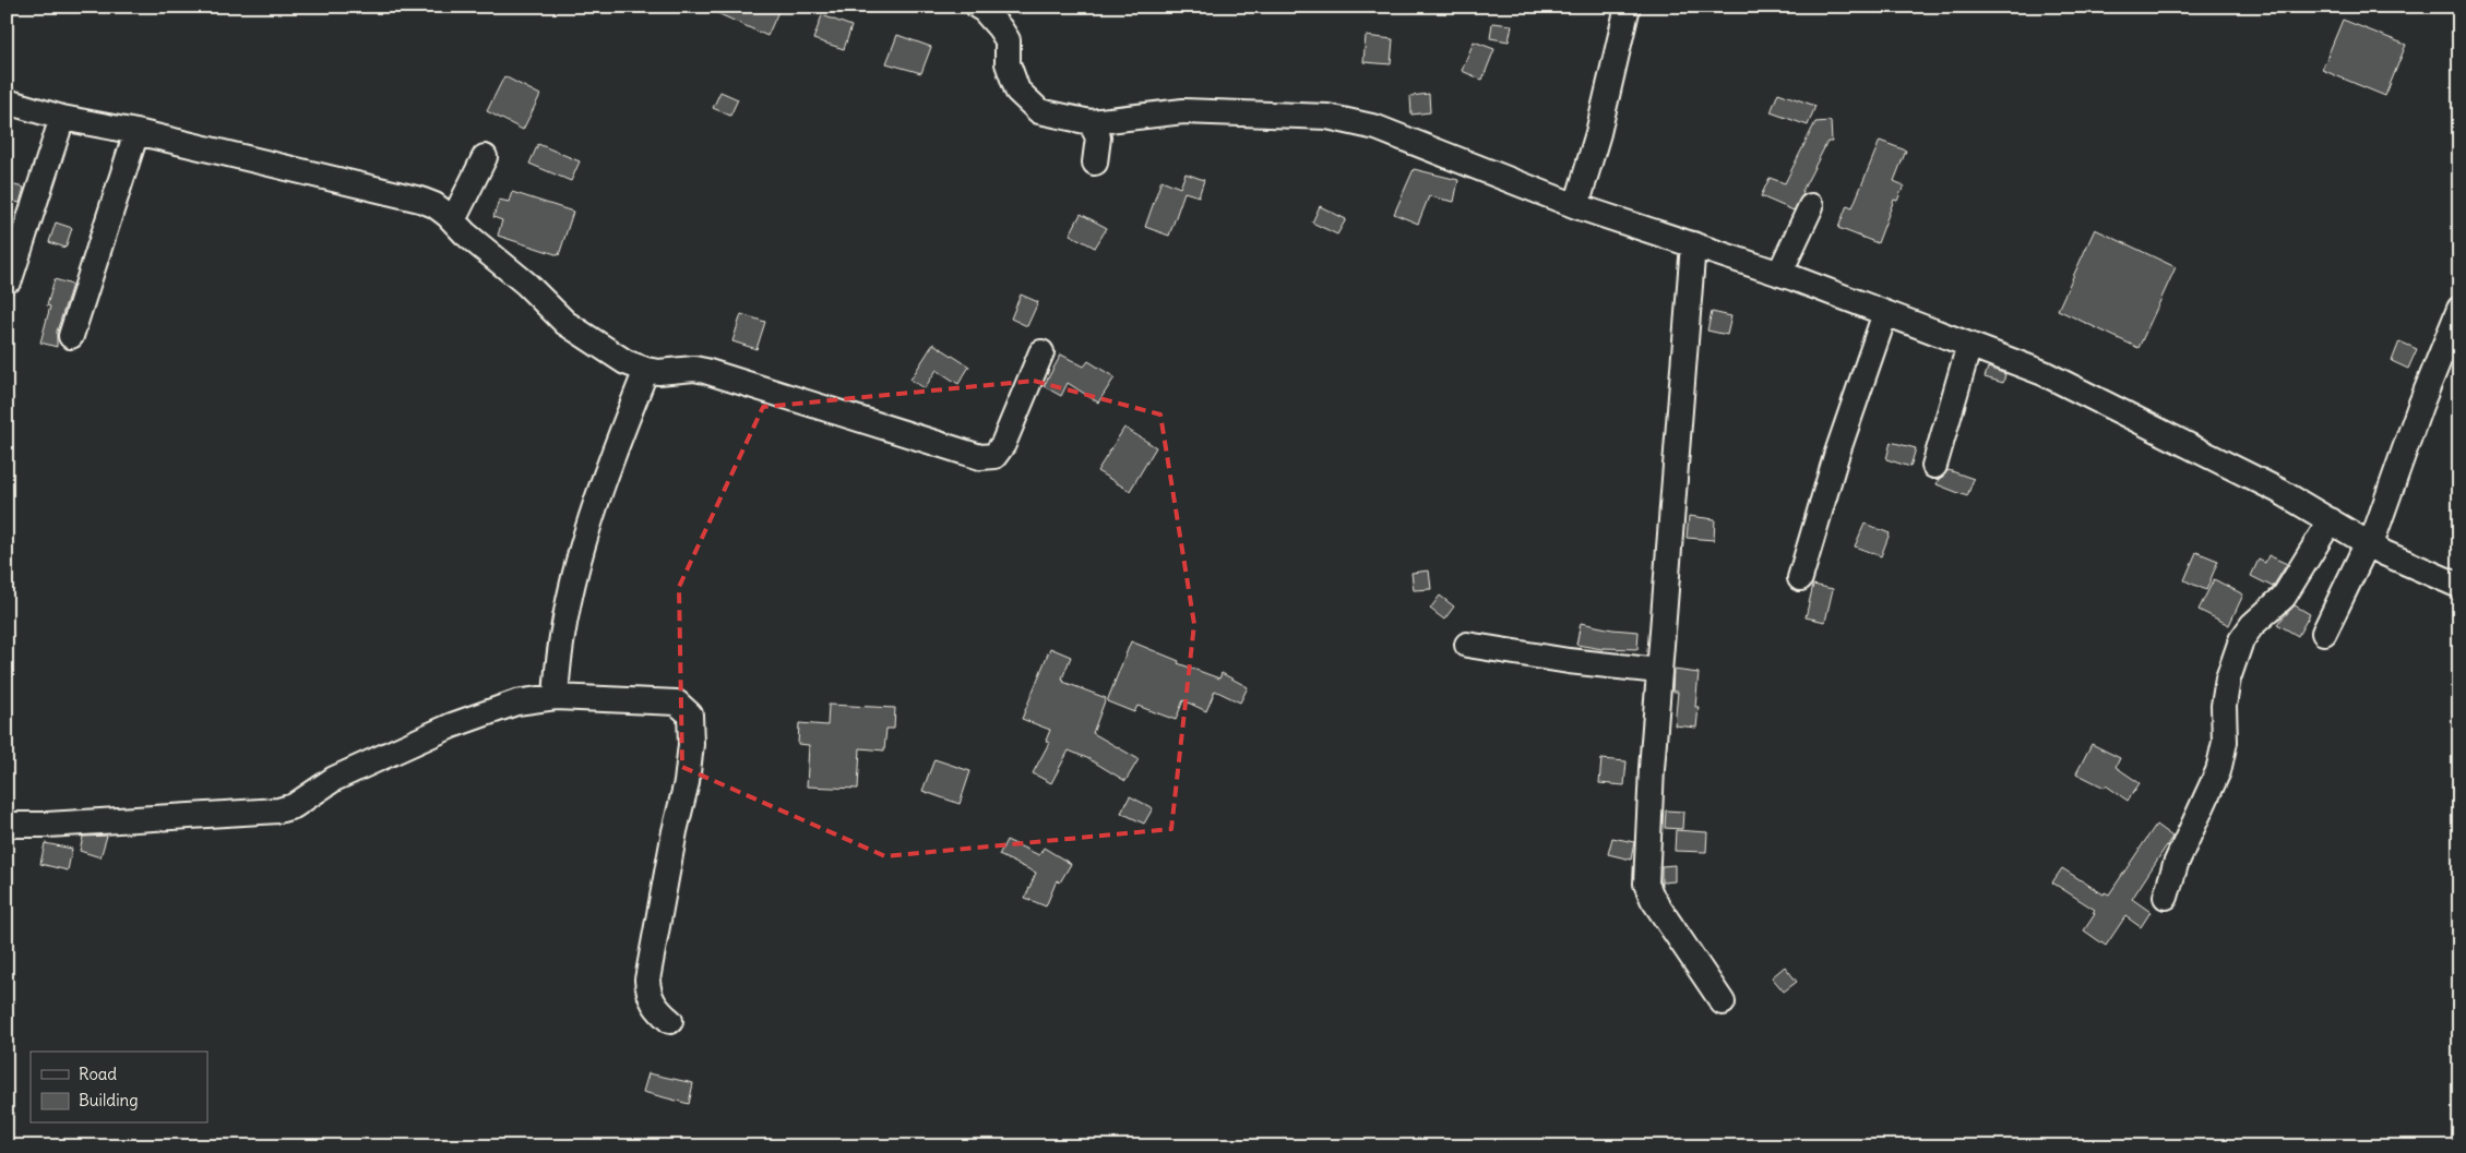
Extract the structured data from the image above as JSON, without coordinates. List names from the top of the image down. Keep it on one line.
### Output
{"legend":["Road","Building"]}
